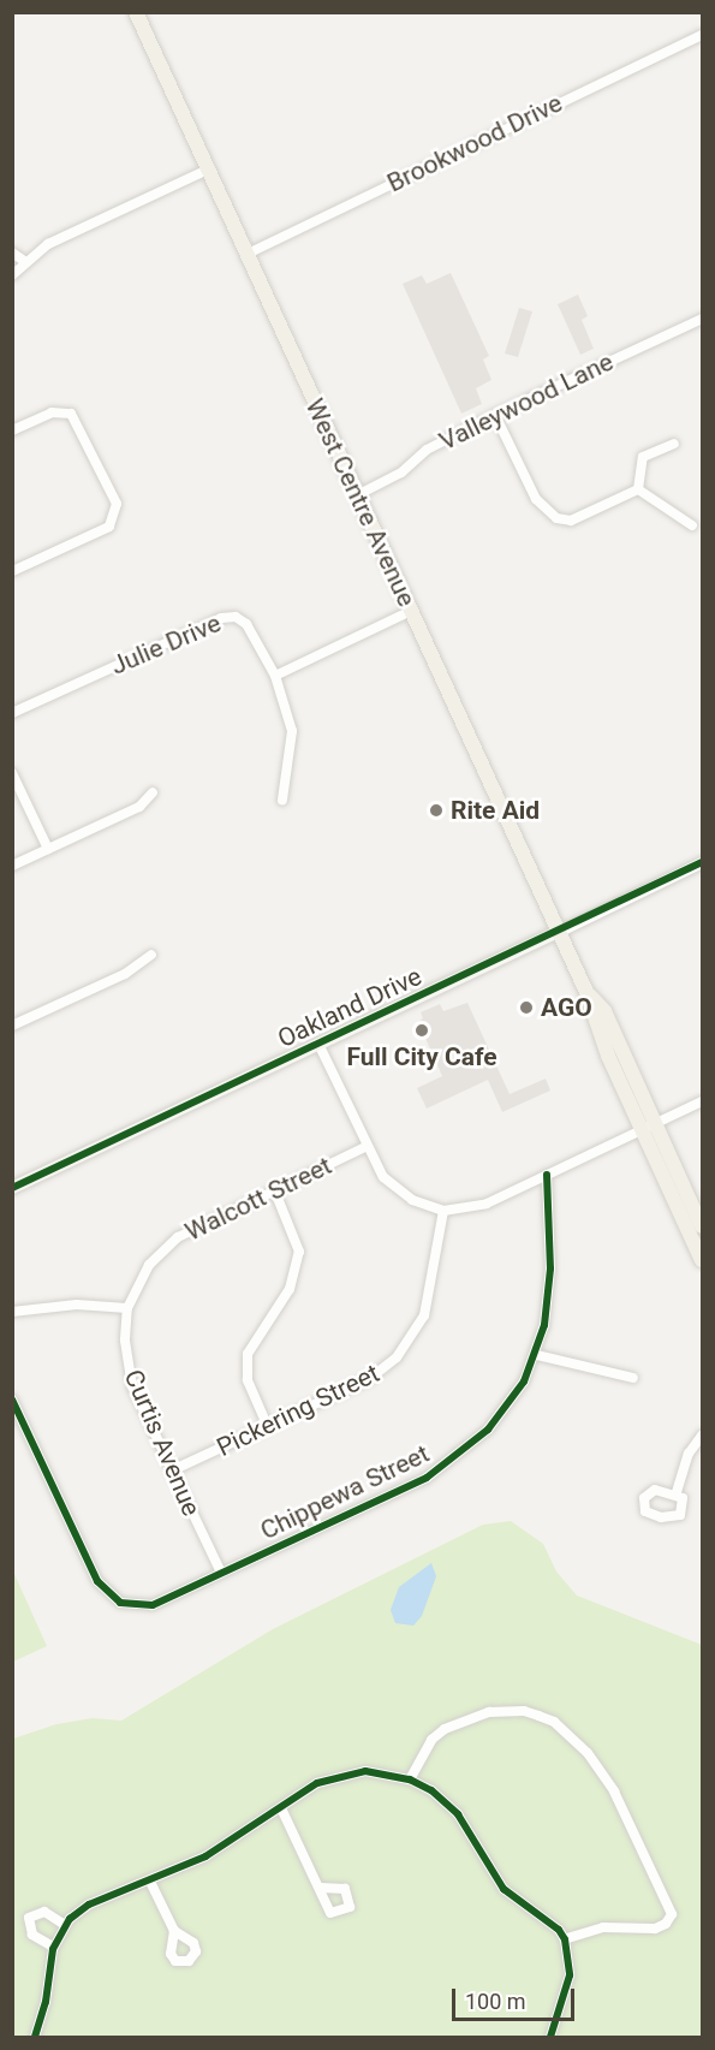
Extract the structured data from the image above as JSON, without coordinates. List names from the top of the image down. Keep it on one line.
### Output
{"streets":{"main road":["West Centre Avenue","Oakland Drive"],"street":["Brookwood Drive","Valleywood Lane","Julie Drive","Walcott Street","Pickering Street","Curtis Avenue","Chippewa Street"]},"crossings":[["Brookwood Drive","West Centre Avenue"],["Valleywood Lane","West Centre Avenue"],["West Centre Avenue","Oakland Drive"],["Walcott Street","Curtis Avenue"],["Pickering Street","Curtis Avenue"],["Curtis Avenue","Chippewa Street"]],"places":["Rite Aid","AGO","Full City Cafe"],"scale_bar":"100 m"}
